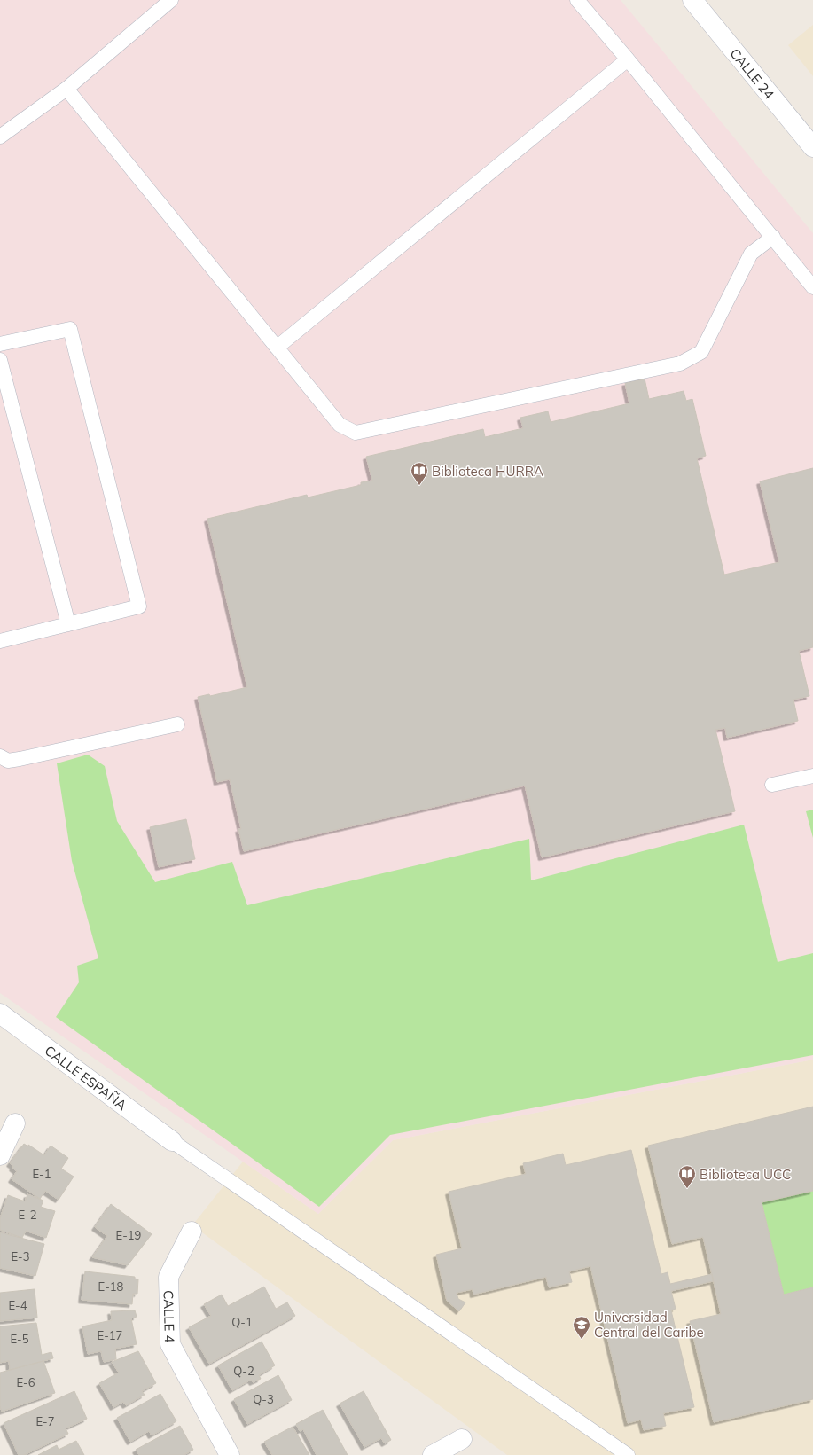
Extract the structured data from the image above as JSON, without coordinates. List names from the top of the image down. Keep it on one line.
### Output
{"streets":{"street":["CALLE 24","CALLE ESPAÑA","CALLE 4"]},"places":{"library":["Biblioteca HURRA","Biblioteca UCC"],"school or university":["Universidad Central del Caribe"]},"house_numbers":["E-1","E-2","E-19","E-3","E-18","E-4","Q-1","E-17","E-5","Q-2","E-6","Q-3","E-7"]}
